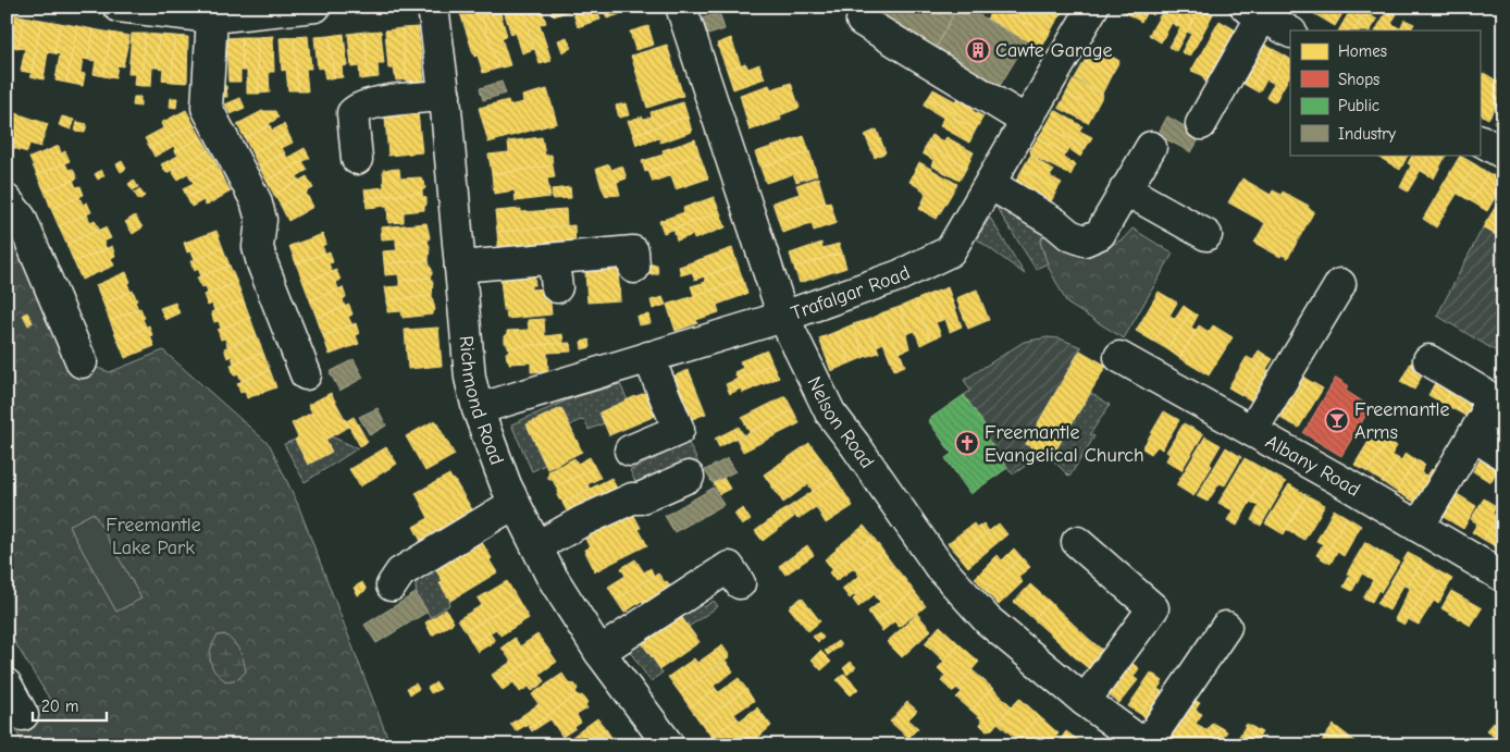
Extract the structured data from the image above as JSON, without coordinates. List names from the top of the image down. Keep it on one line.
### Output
{"streets":{"street":["Trafalgar Road","Richmond Road","Nelson Road","Albany Road"]},"crossings":[["Trafalgar Road","Richmond Road"],["Trafalgar Road","Nelson Road"]],"parks":["Freemantle Lake Park"],"places":{"building":["Cawte Garage"],"bar":["Freemantle Arms"],"church":["Freemantle Evangelical Church"]},"legend":["Homes","Shops","Public","Industry"],"scale_bar":"20 m"}
